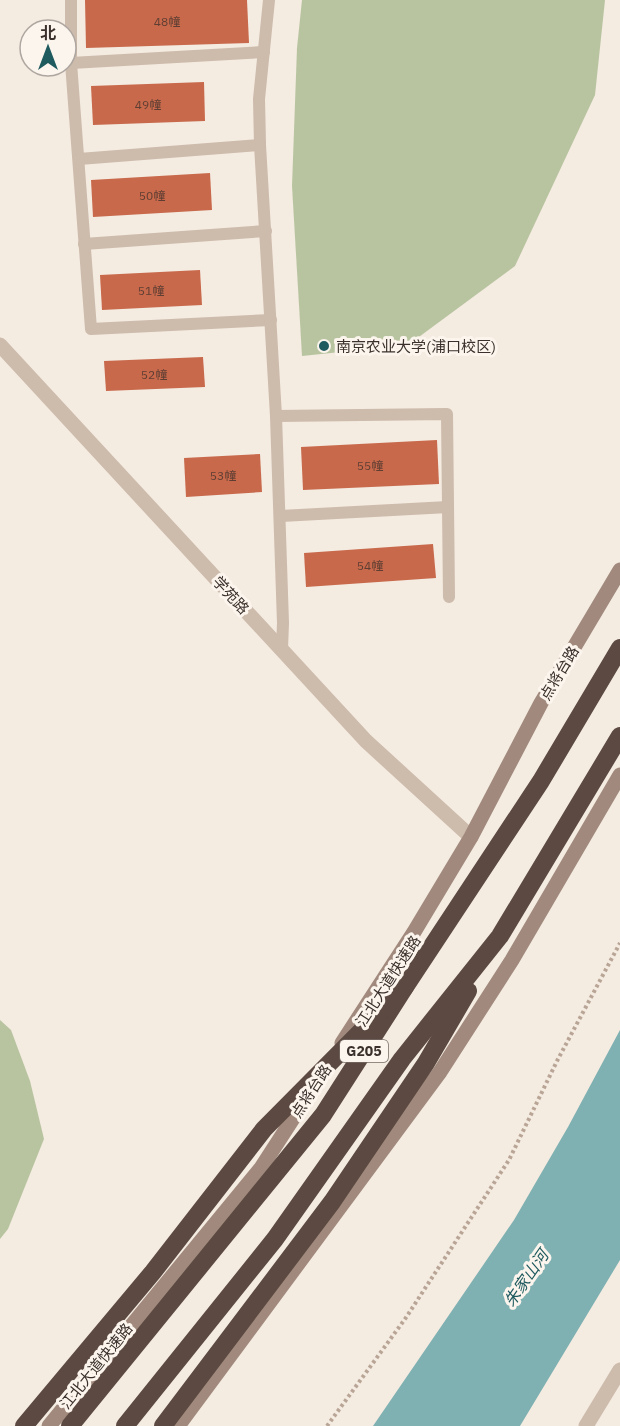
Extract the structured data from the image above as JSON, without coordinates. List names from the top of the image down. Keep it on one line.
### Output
{"streets":{"highway":["江北大道快速路","G205"],"main road":["点将台路"],"street":["学苑路"]},"crossings":[["学苑路","点将台路"]],"water":["朱家山河"],"places":["南京农业大学(浦口校区)"],"house_numbers":["48幢","49幢","50幢","51幢","52幢","55幢","53幢","54幢"],"north":"top"}
